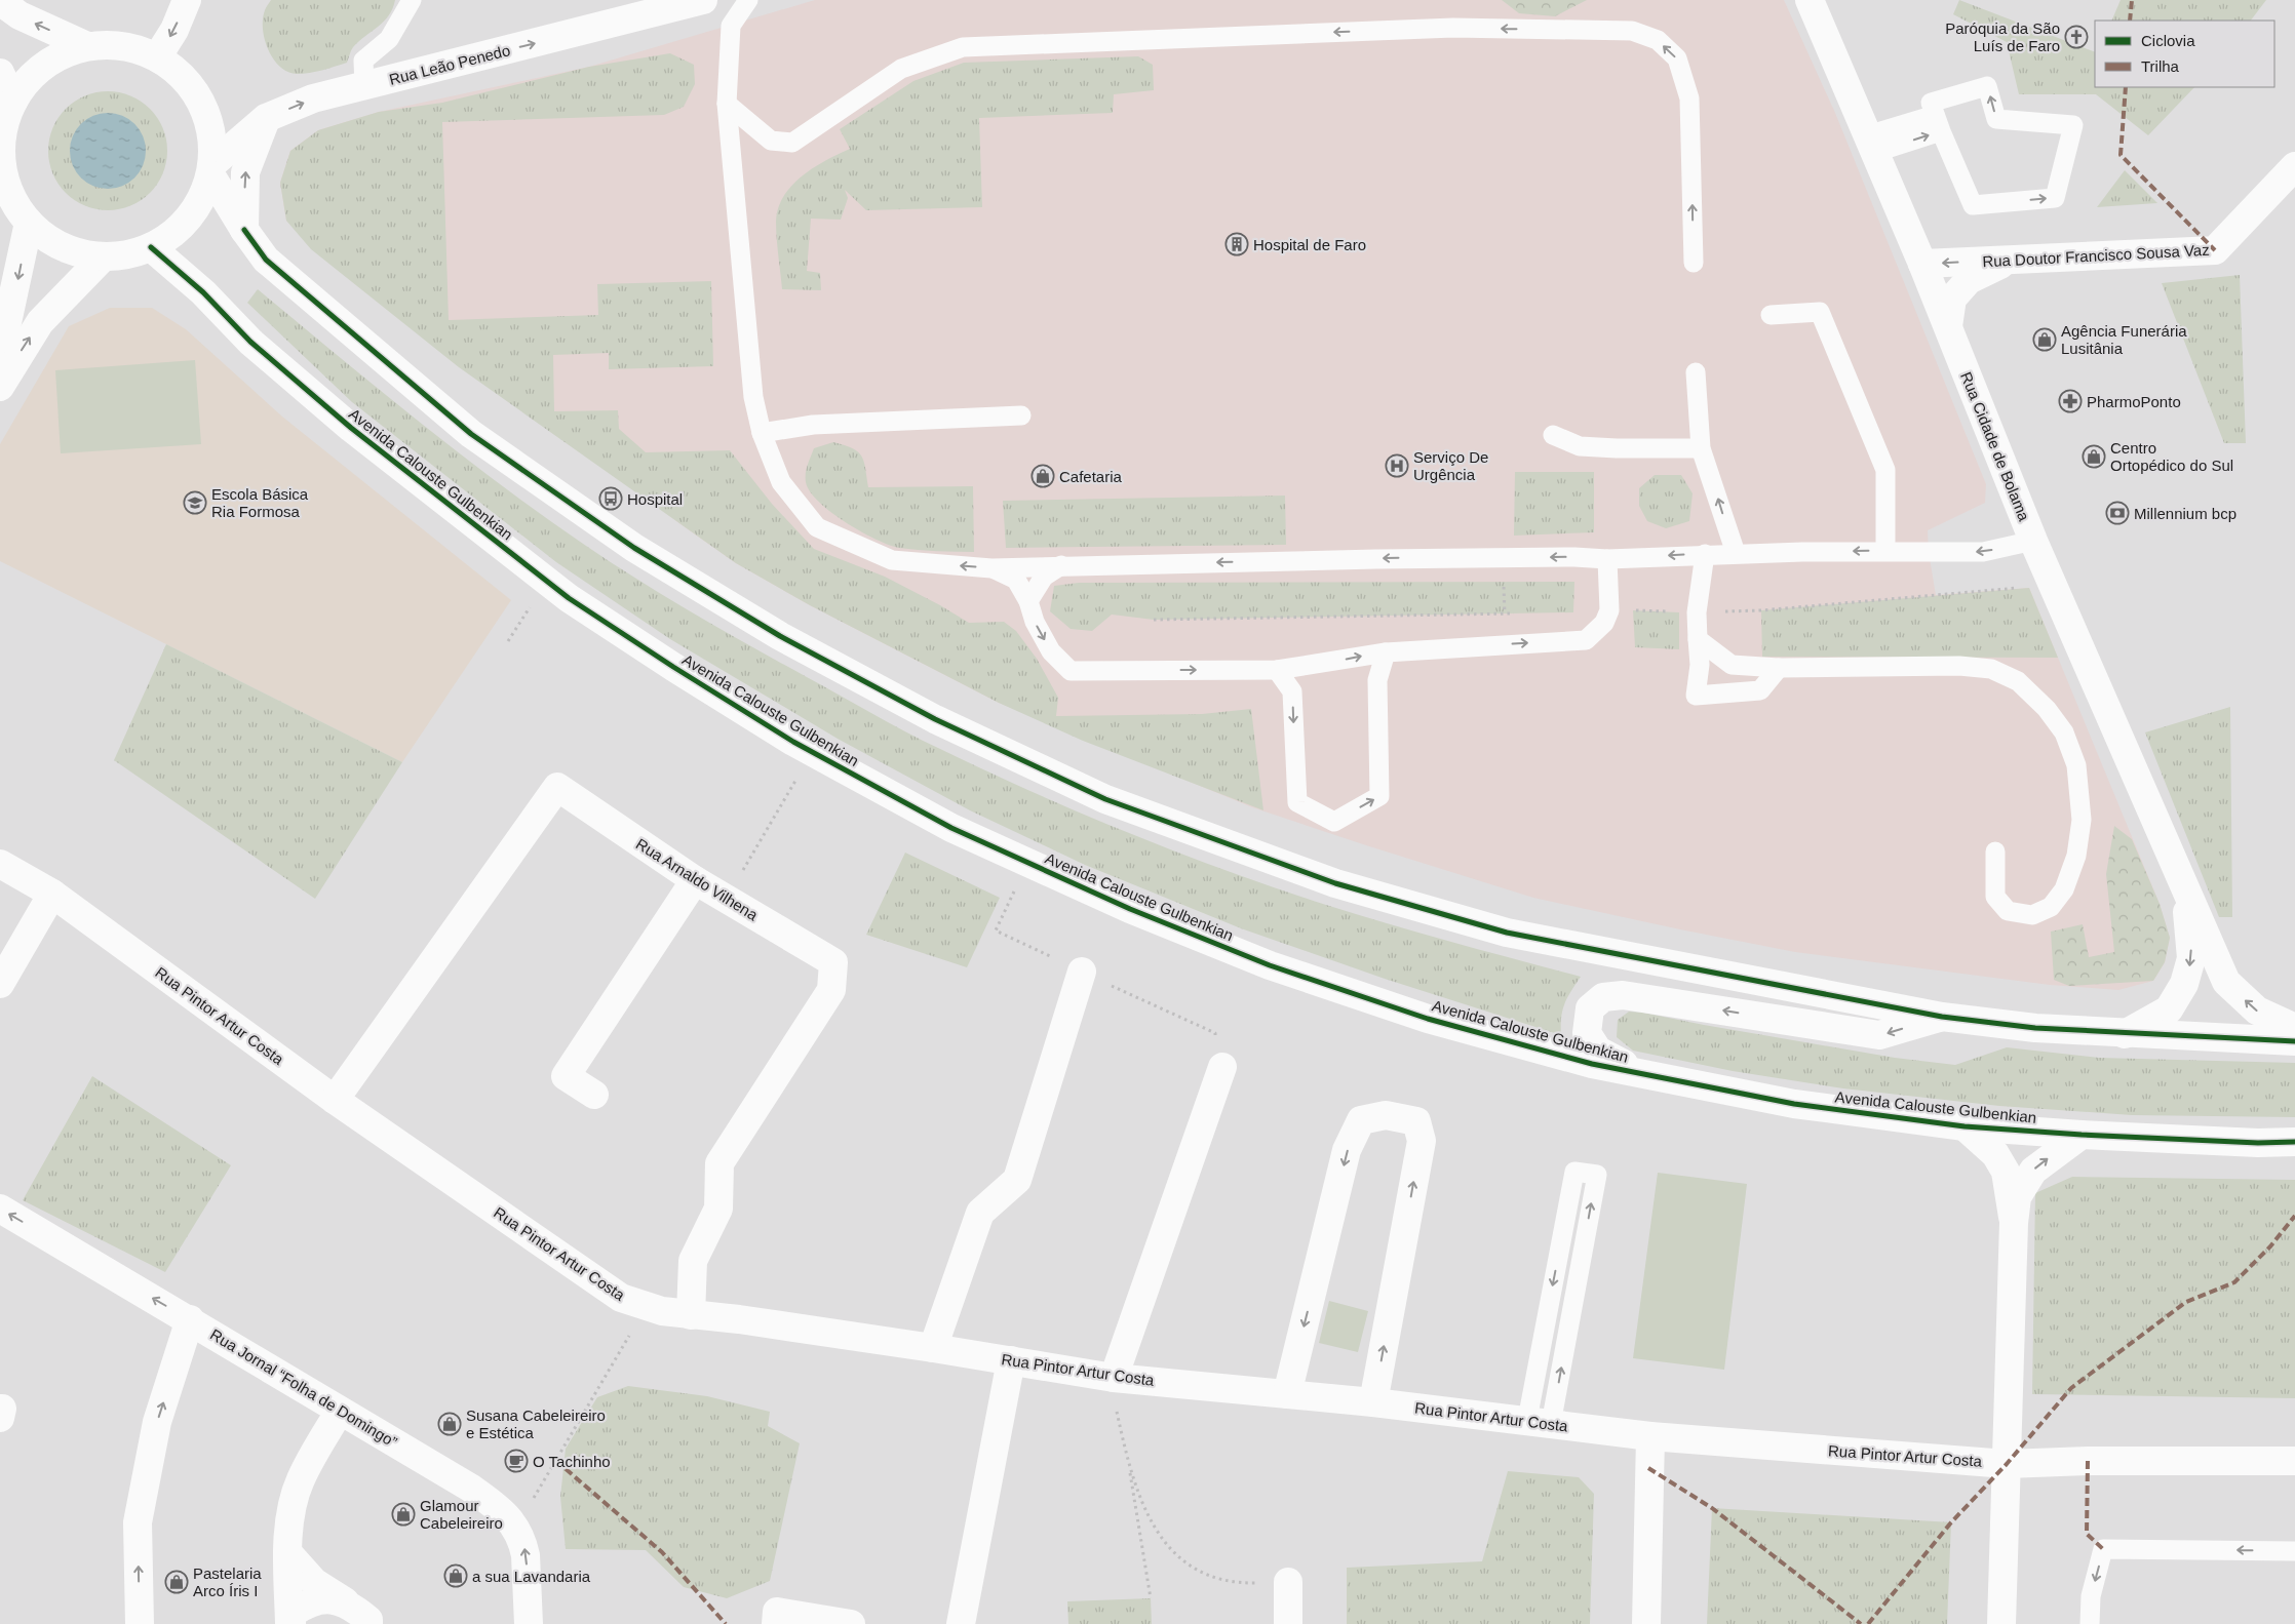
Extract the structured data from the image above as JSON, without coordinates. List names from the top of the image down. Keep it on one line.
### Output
{"streets":{"street":["Rua Leão Penedo","Rua Doutor Francisco Sousa Vaz","Rua Cidade de Bolama","Avenida Calouste Gulbenkian","Rua Arnaldo Vilhena","Rua Pintor Artur Costa","Rua Jornal “Folha de Domingo”"]},"crossings":[["Rua Doutor Francisco Sousa Vaz","Rua Cidade de Bolama"],["Rua Arnaldo Vilhena","Rua Pintor Artur Costa"]],"one_way":["Rua Leão Penedo","Rua Jornal “Folha de Domingo”"],"places":{"church":["Paróquia da São Luís de Faro"],"building":["Hospital de Faro"],"shop":["Agência Funerária Lusitânia","Centro Ortopédico do Sul","Cafetaria","Susana Cabeleireiro e Estética","Glamour Cabeleireiro","a sua Lavandaria","Pastelaria Arco Íris I"],"pharmacy":["PharmoPonto"],"hospital":["Serviço De Urgência"],"bus stop":["Hospital"],"school or university":["Escola Básica Ria Formosa"],"bank":["Millennium bcp"],"cafe":["O Tachinho"]},"legend":["Ciclovia","Trilha"]}
